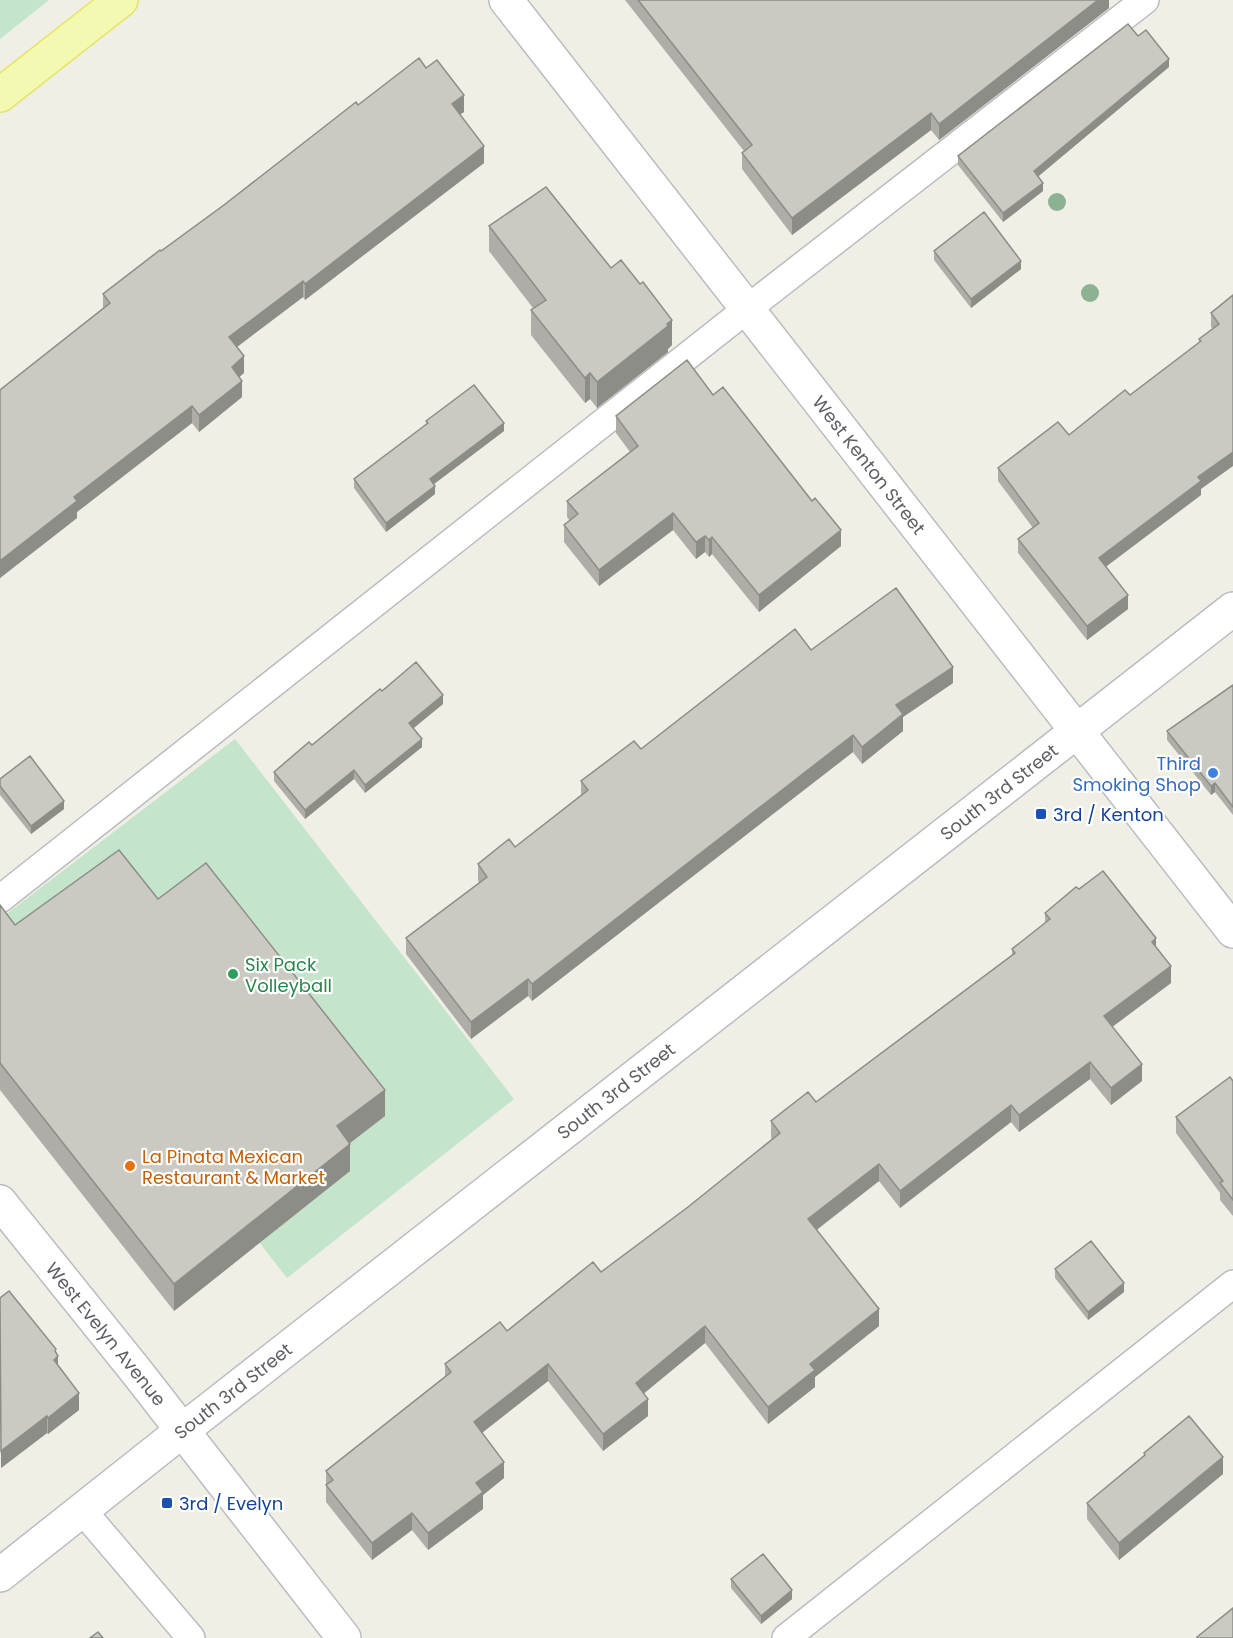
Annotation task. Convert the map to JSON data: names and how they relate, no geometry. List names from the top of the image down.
{
  "streets": {
    "street": ["West Kenton Street", "South 3rd Street", "West Evelyn Avenue"]
  },
  "crossings": [
    ["West Kenton Street", "South 3rd Street"],
    ["South 3rd Street", "West Evelyn Avenue"]
  ],
  "places": {
    "other": ["Third Smoking Shop", "Six Pack Volleyball", "La Pinata Mexican Restaurant & Market"],
    "transit": ["3rd / Kenton", "3rd / Evelyn"]
  }
}
